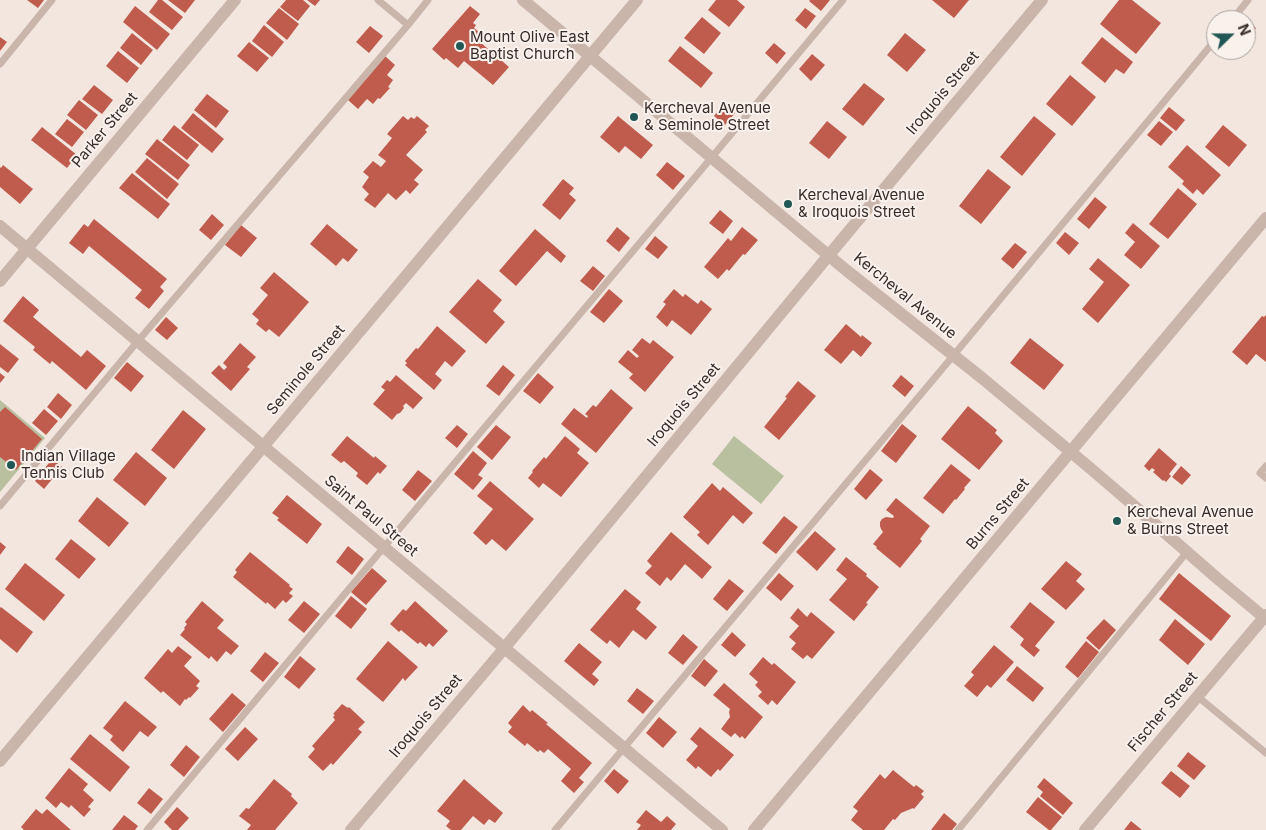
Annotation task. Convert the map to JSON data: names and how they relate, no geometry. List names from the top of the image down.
{
  "streets": {
    "street": [
      "Iroquois Street",
      "Parker Street",
      "Kercheval Avenue",
      "Seminole Street",
      "Burns Street",
      "Saint Paul Street",
      "Fischer Street"
    ]
  },
  "crossings": [
    ["Iroquois Street", "Kercheval Avenue"],
    ["Iroquois Street", "Saint Paul Street"],
    ["Parker Street", "Saint Paul Street"],
    ["Kercheval Avenue", "Seminole Street"],
    ["Kercheval Avenue", "Burns Street"],
    ["Kercheval Avenue", "Fischer Street"],
    ["Seminole Street", "Saint Paul Street"]
  ],
  "places": [
    "Mount Olive East Baptist Church",
    "Kercheval Avenue & Seminole Street",
    "Kercheval Avenue & Iroquois Street",
    "Indian Village Tennis Club",
    "Kercheval Avenue & Burns Street"
  ],
  "north": "right"
}
